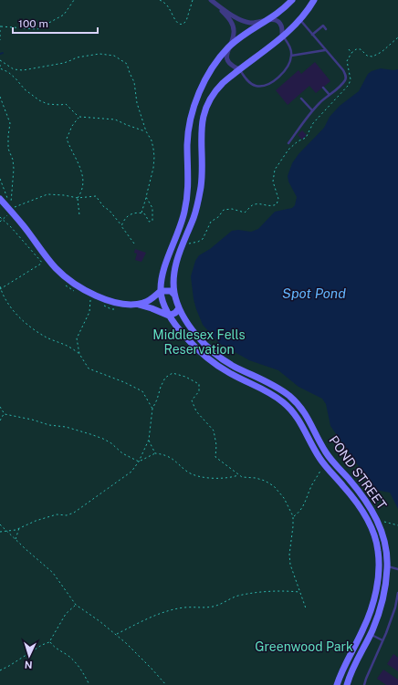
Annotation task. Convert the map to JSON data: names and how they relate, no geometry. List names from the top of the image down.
{
  "streets": {
    "main road": ["POND STREET"]
  },
  "water": ["Spot Pond"],
  "parks": ["Middlesex Fells Reservation", "Greenwood Park"],
  "scale_bar": "100 m",
  "north": "bottom"
}
